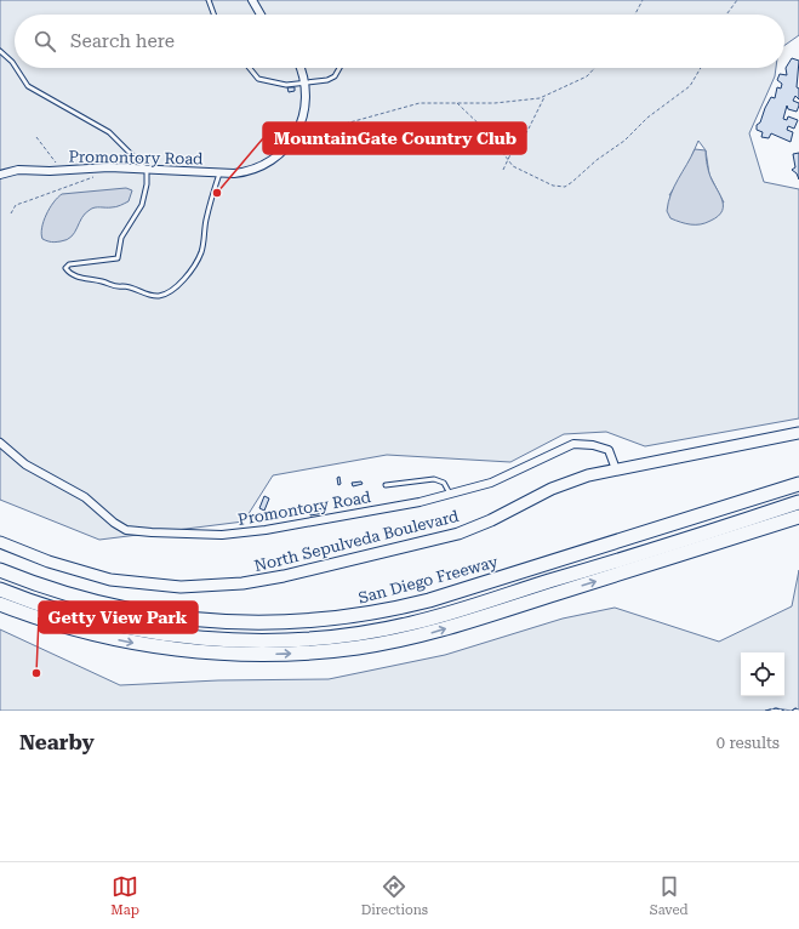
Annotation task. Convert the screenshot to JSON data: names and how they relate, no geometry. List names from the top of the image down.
{
  "streets": {
    "highway": ["San Diego Freeway"],
    "main road": ["North Sepulveda Boulevard"],
    "street": ["Promontory Road"]
  },
  "crossings": [
    ["Promontory Road", "North Sepulveda Boulevard"]
  ],
  "places": ["MountainGate Country Club", "Getty View Park"],
  "page": {
    "search": "Search here",
    "heading": ["Nearby", "0 results"],
    "nav": ["Map", "Directions", "Saved"]
  }
}
